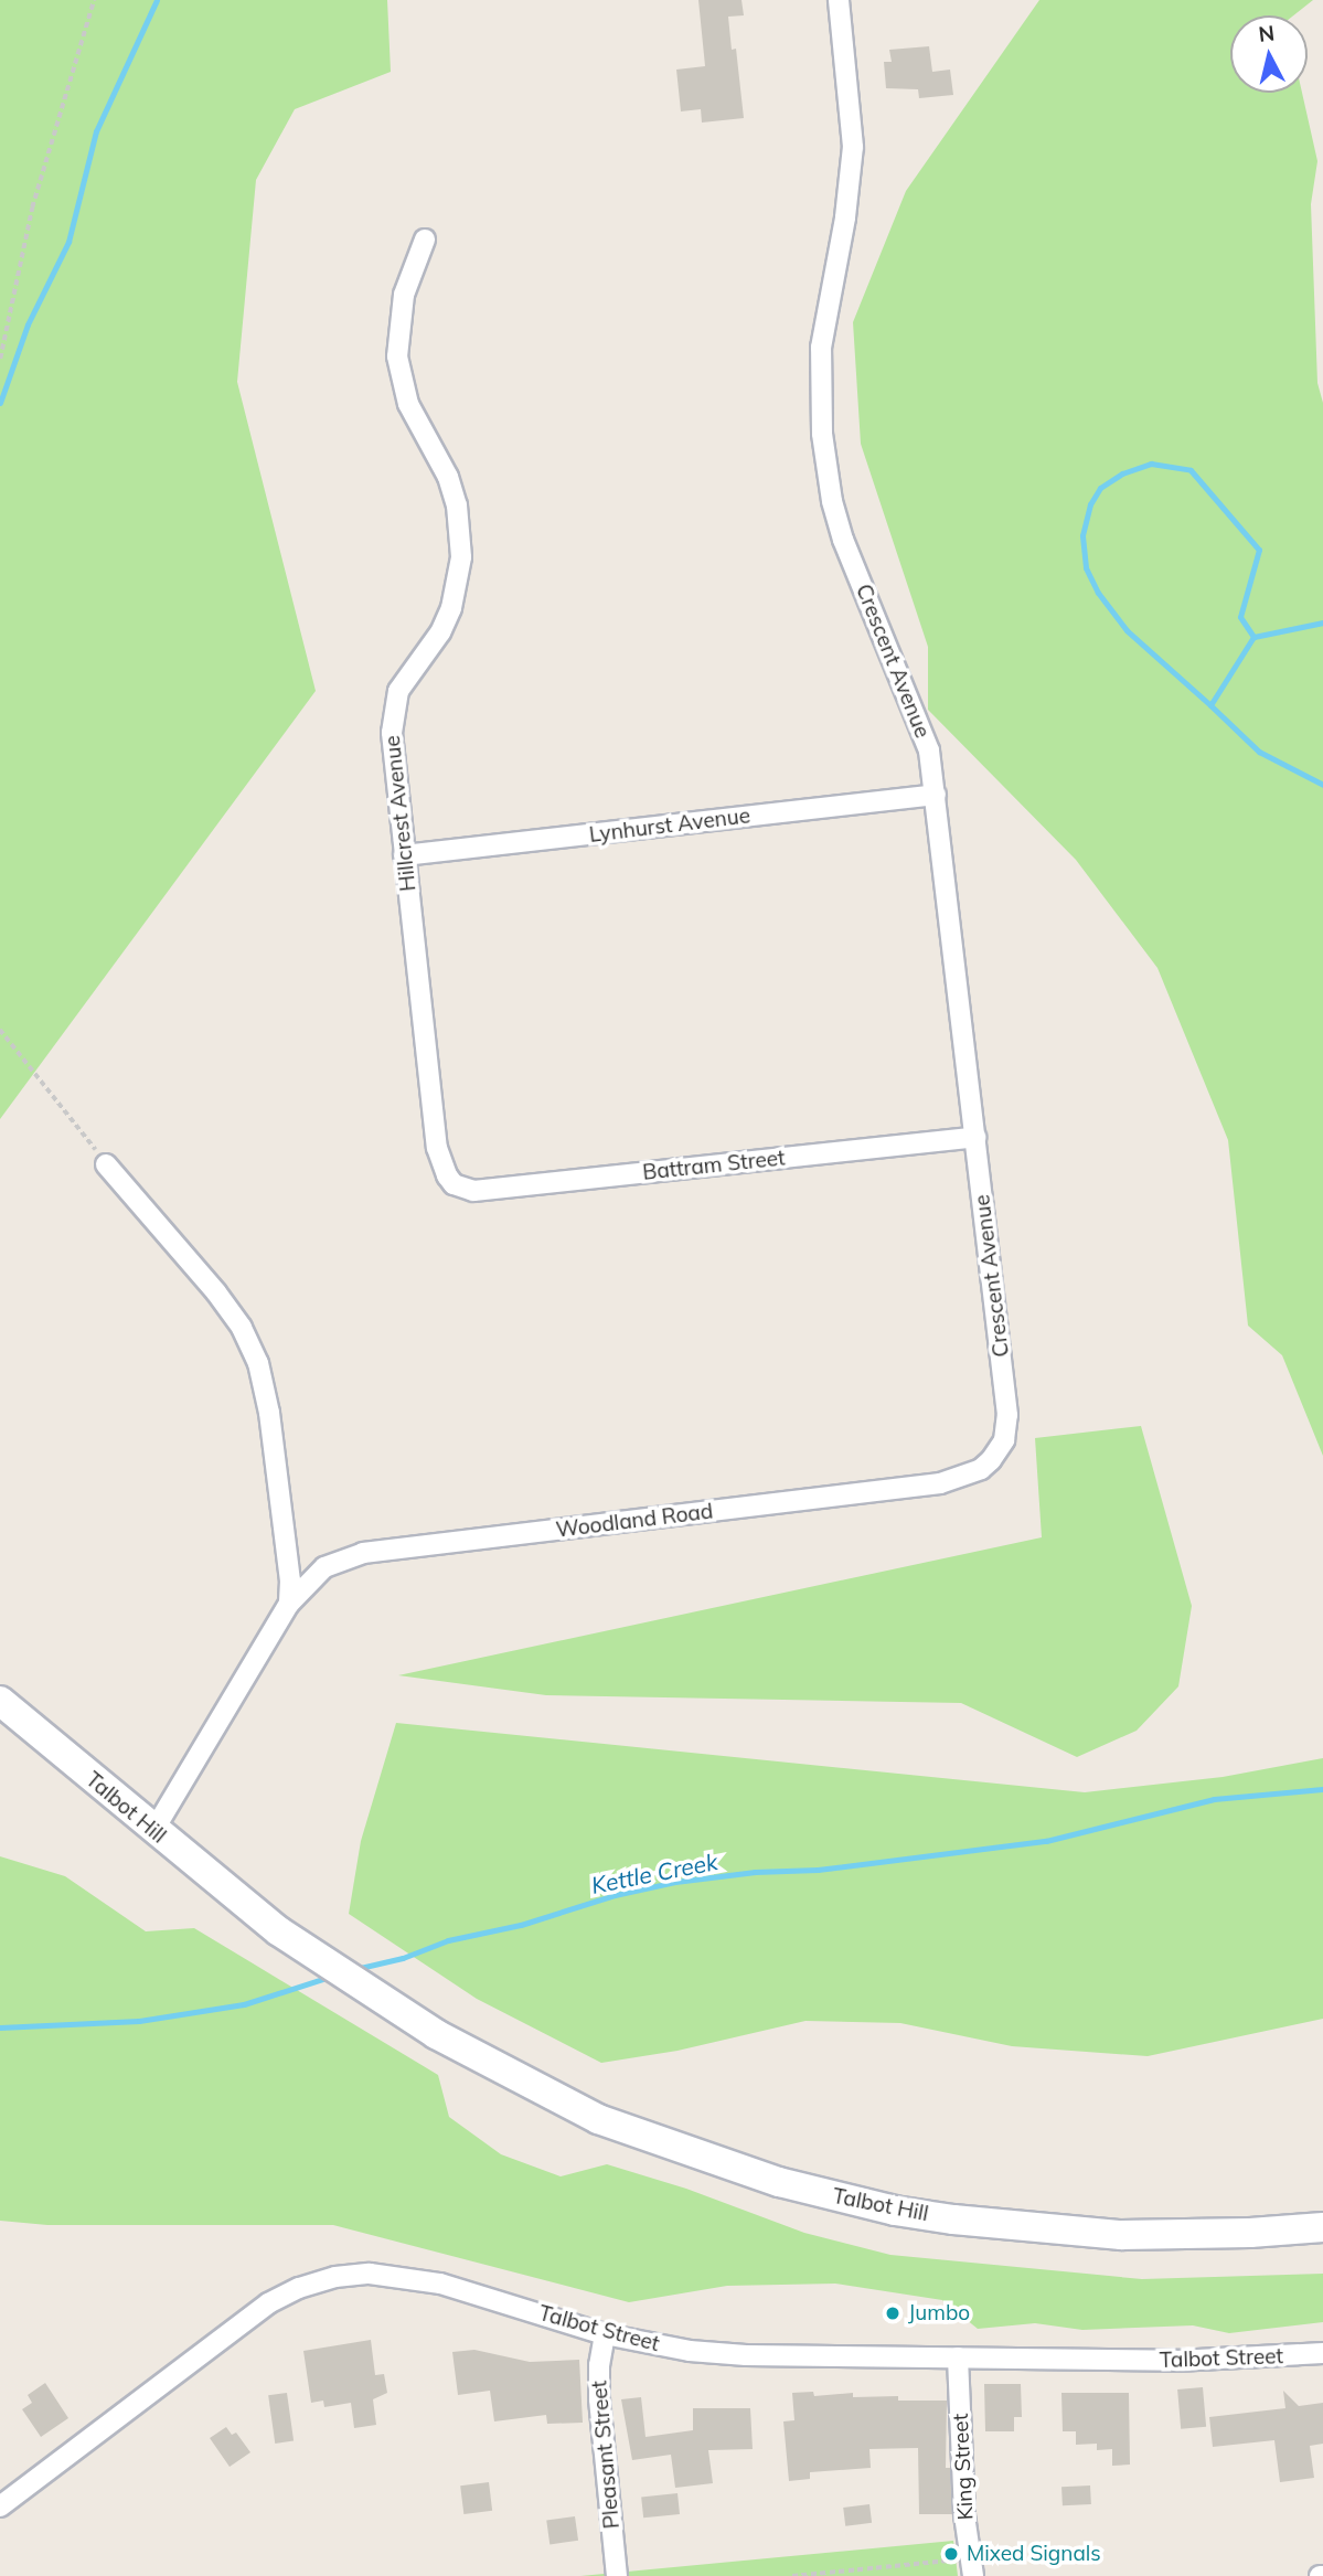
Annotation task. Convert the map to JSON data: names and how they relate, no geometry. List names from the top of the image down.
{
  "streets": {
    "main road": ["Talbot Hill"],
    "street": [
      "Crescent Avenue",
      "Hillcrest Avenue",
      "Lynhurst Avenue",
      "Battram Street",
      "Woodland Road",
      "Talbot Street",
      "Pleasant Street",
      "King Street"
    ]
  },
  "crossings": [
    ["Crescent Avenue", "Lynhurst Avenue"],
    ["Crescent Avenue", "Battram Street"],
    ["Crescent Avenue", "Woodland Road"],
    ["Hillcrest Avenue", "Lynhurst Avenue"],
    ["Hillcrest Avenue", "Battram Street"],
    ["Woodland Road", "Talbot Hill"],
    ["Talbot Street", "Pleasant Street"],
    ["Talbot Street", "King Street"]
  ],
  "water": ["Kettle Creek"],
  "places": ["Jumbo", "Mixed Signals"],
  "north": "top"
}
